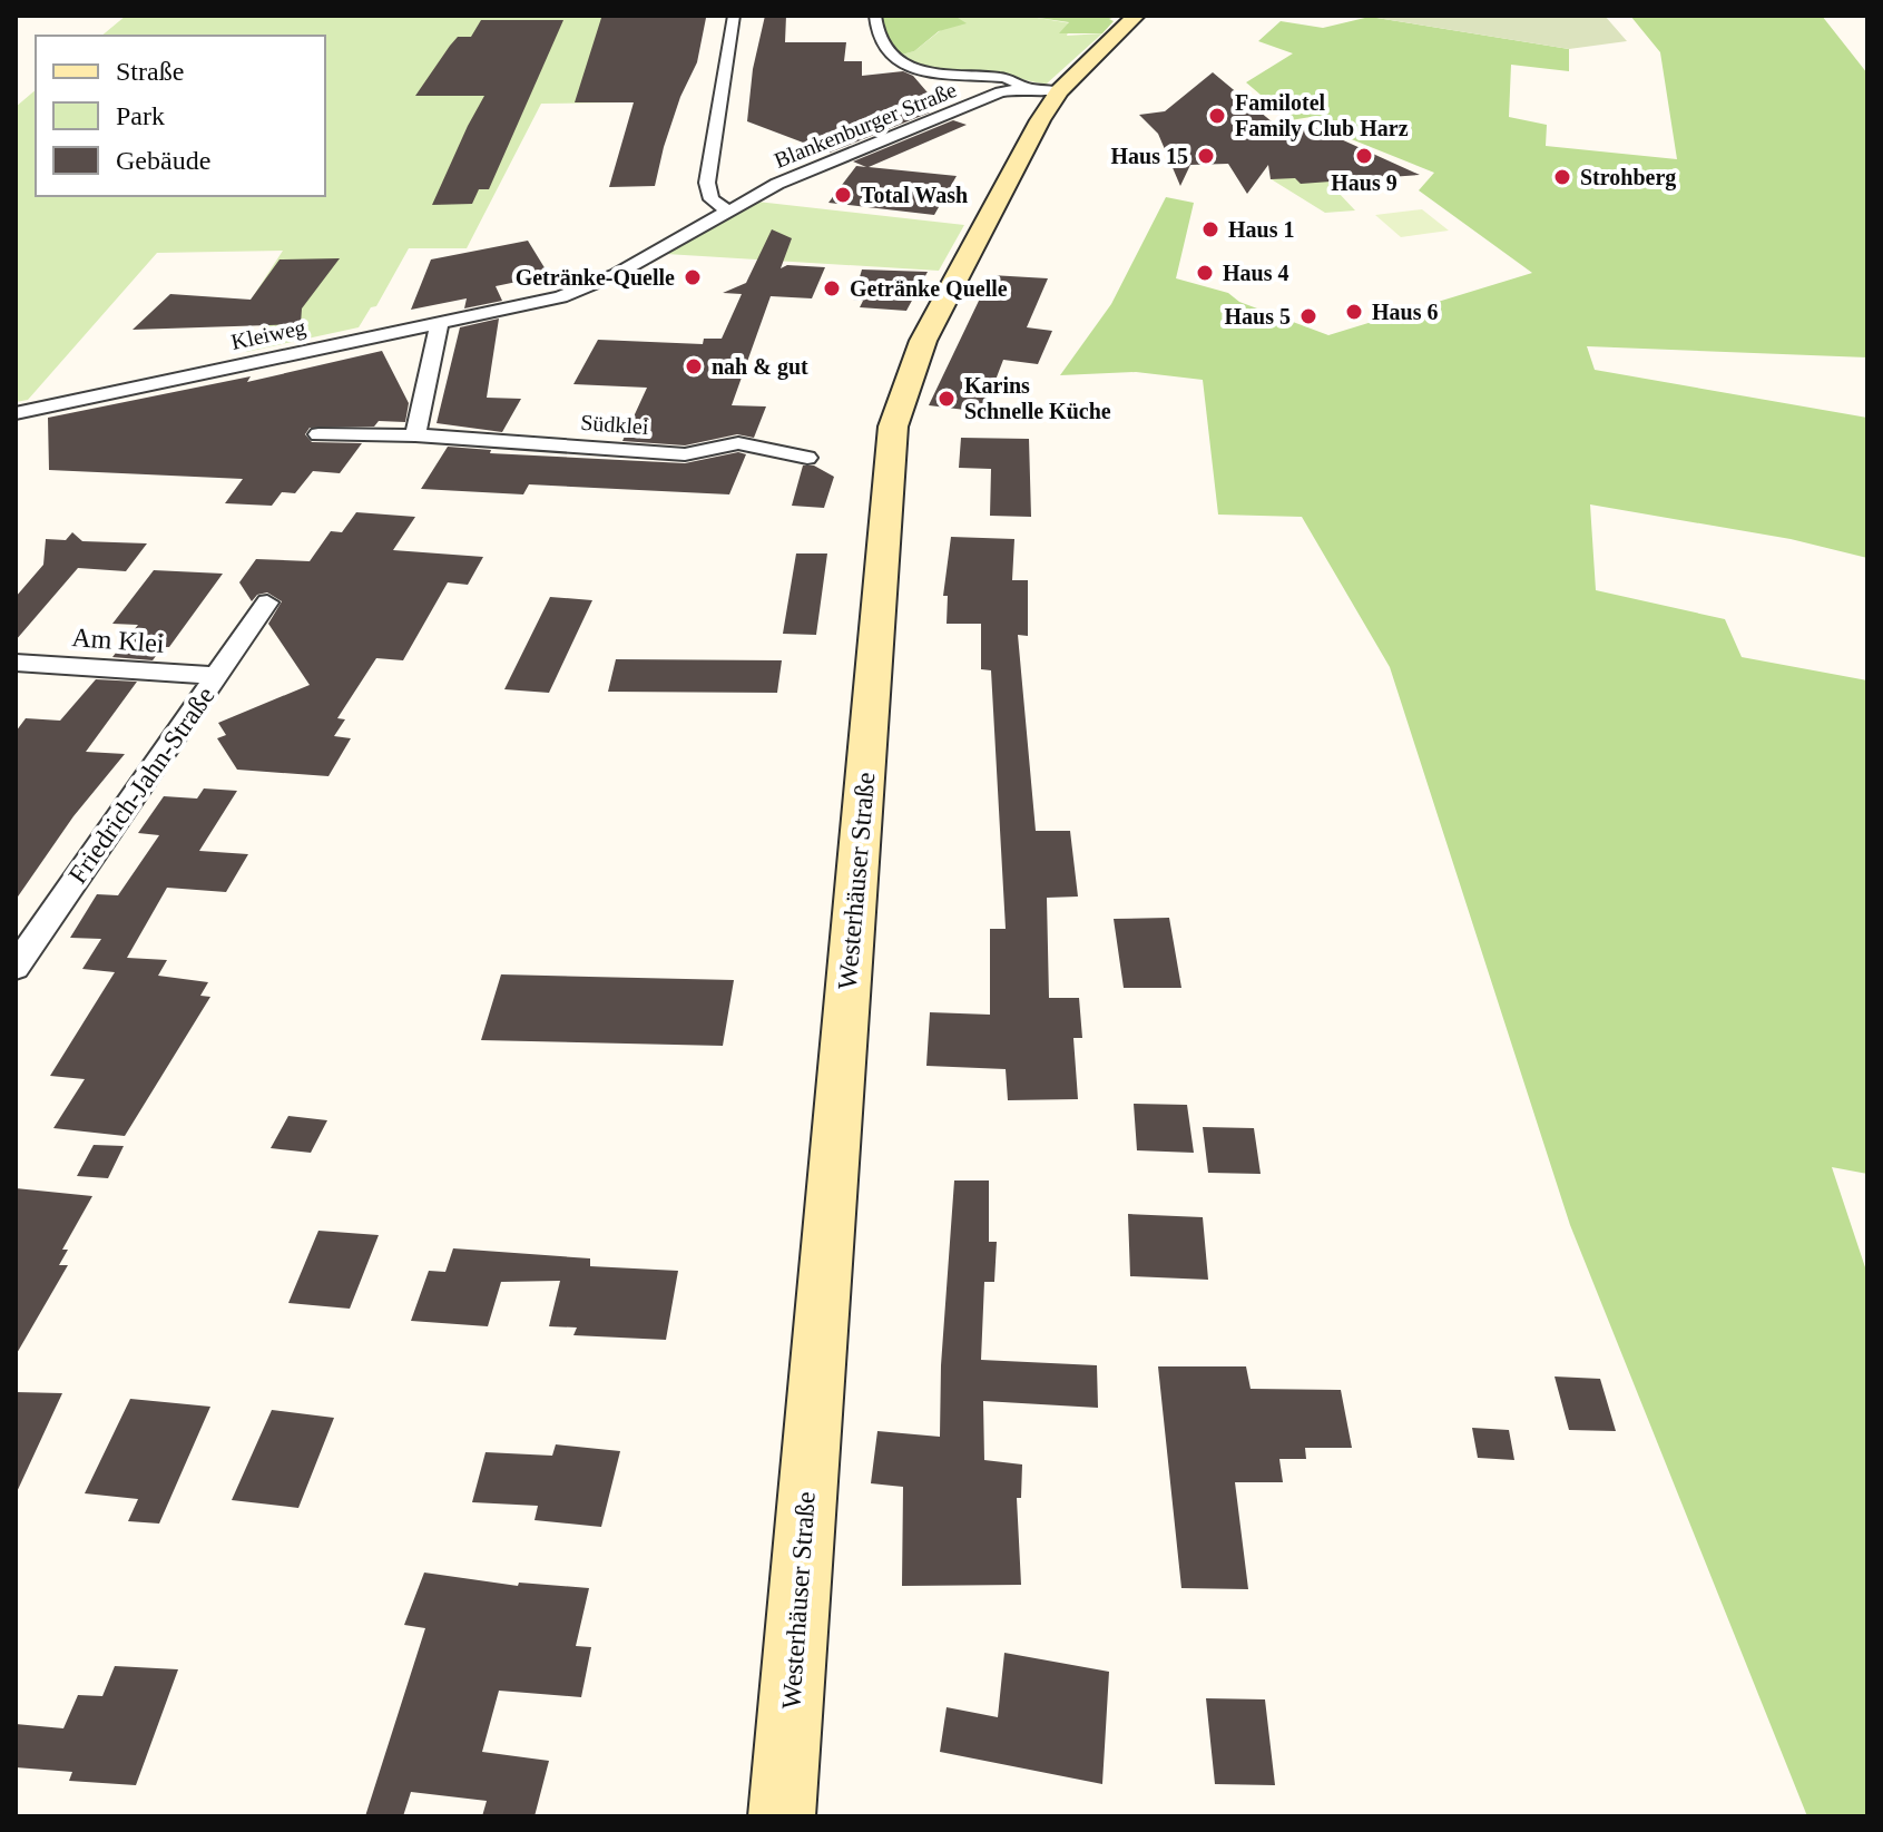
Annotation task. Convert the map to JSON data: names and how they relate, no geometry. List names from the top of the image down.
{
  "streets": {
    "main road": ["Westerhäuser Straße"],
    "street": [
      "Blankenburger Straße",
      "Kleiweg",
      "Südklei",
      "Am Klei",
      "Friedrich-Jahn-Straße"
    ]
  },
  "crossings": [
    ["Blankenburger Straße", "Kleiweg"],
    ["Blankenburger Straße", "Westerhäuser Straße"],
    ["Am Klei", "Friedrich-Jahn-Straße"]
  ],
  "places": [
    "Familotel Family Club Harz",
    "Haus 15",
    "Haus 9",
    "Strohberg",
    "Total Wash",
    "Haus 1",
    "Haus 4",
    "Getränke-Quelle",
    "Getränke Quelle",
    "Haus 6",
    "Haus 5",
    "nah & gut",
    "Karins Schnelle Küche"
  ],
  "legend": ["Straße", "Park", "Gebäude"]
}
